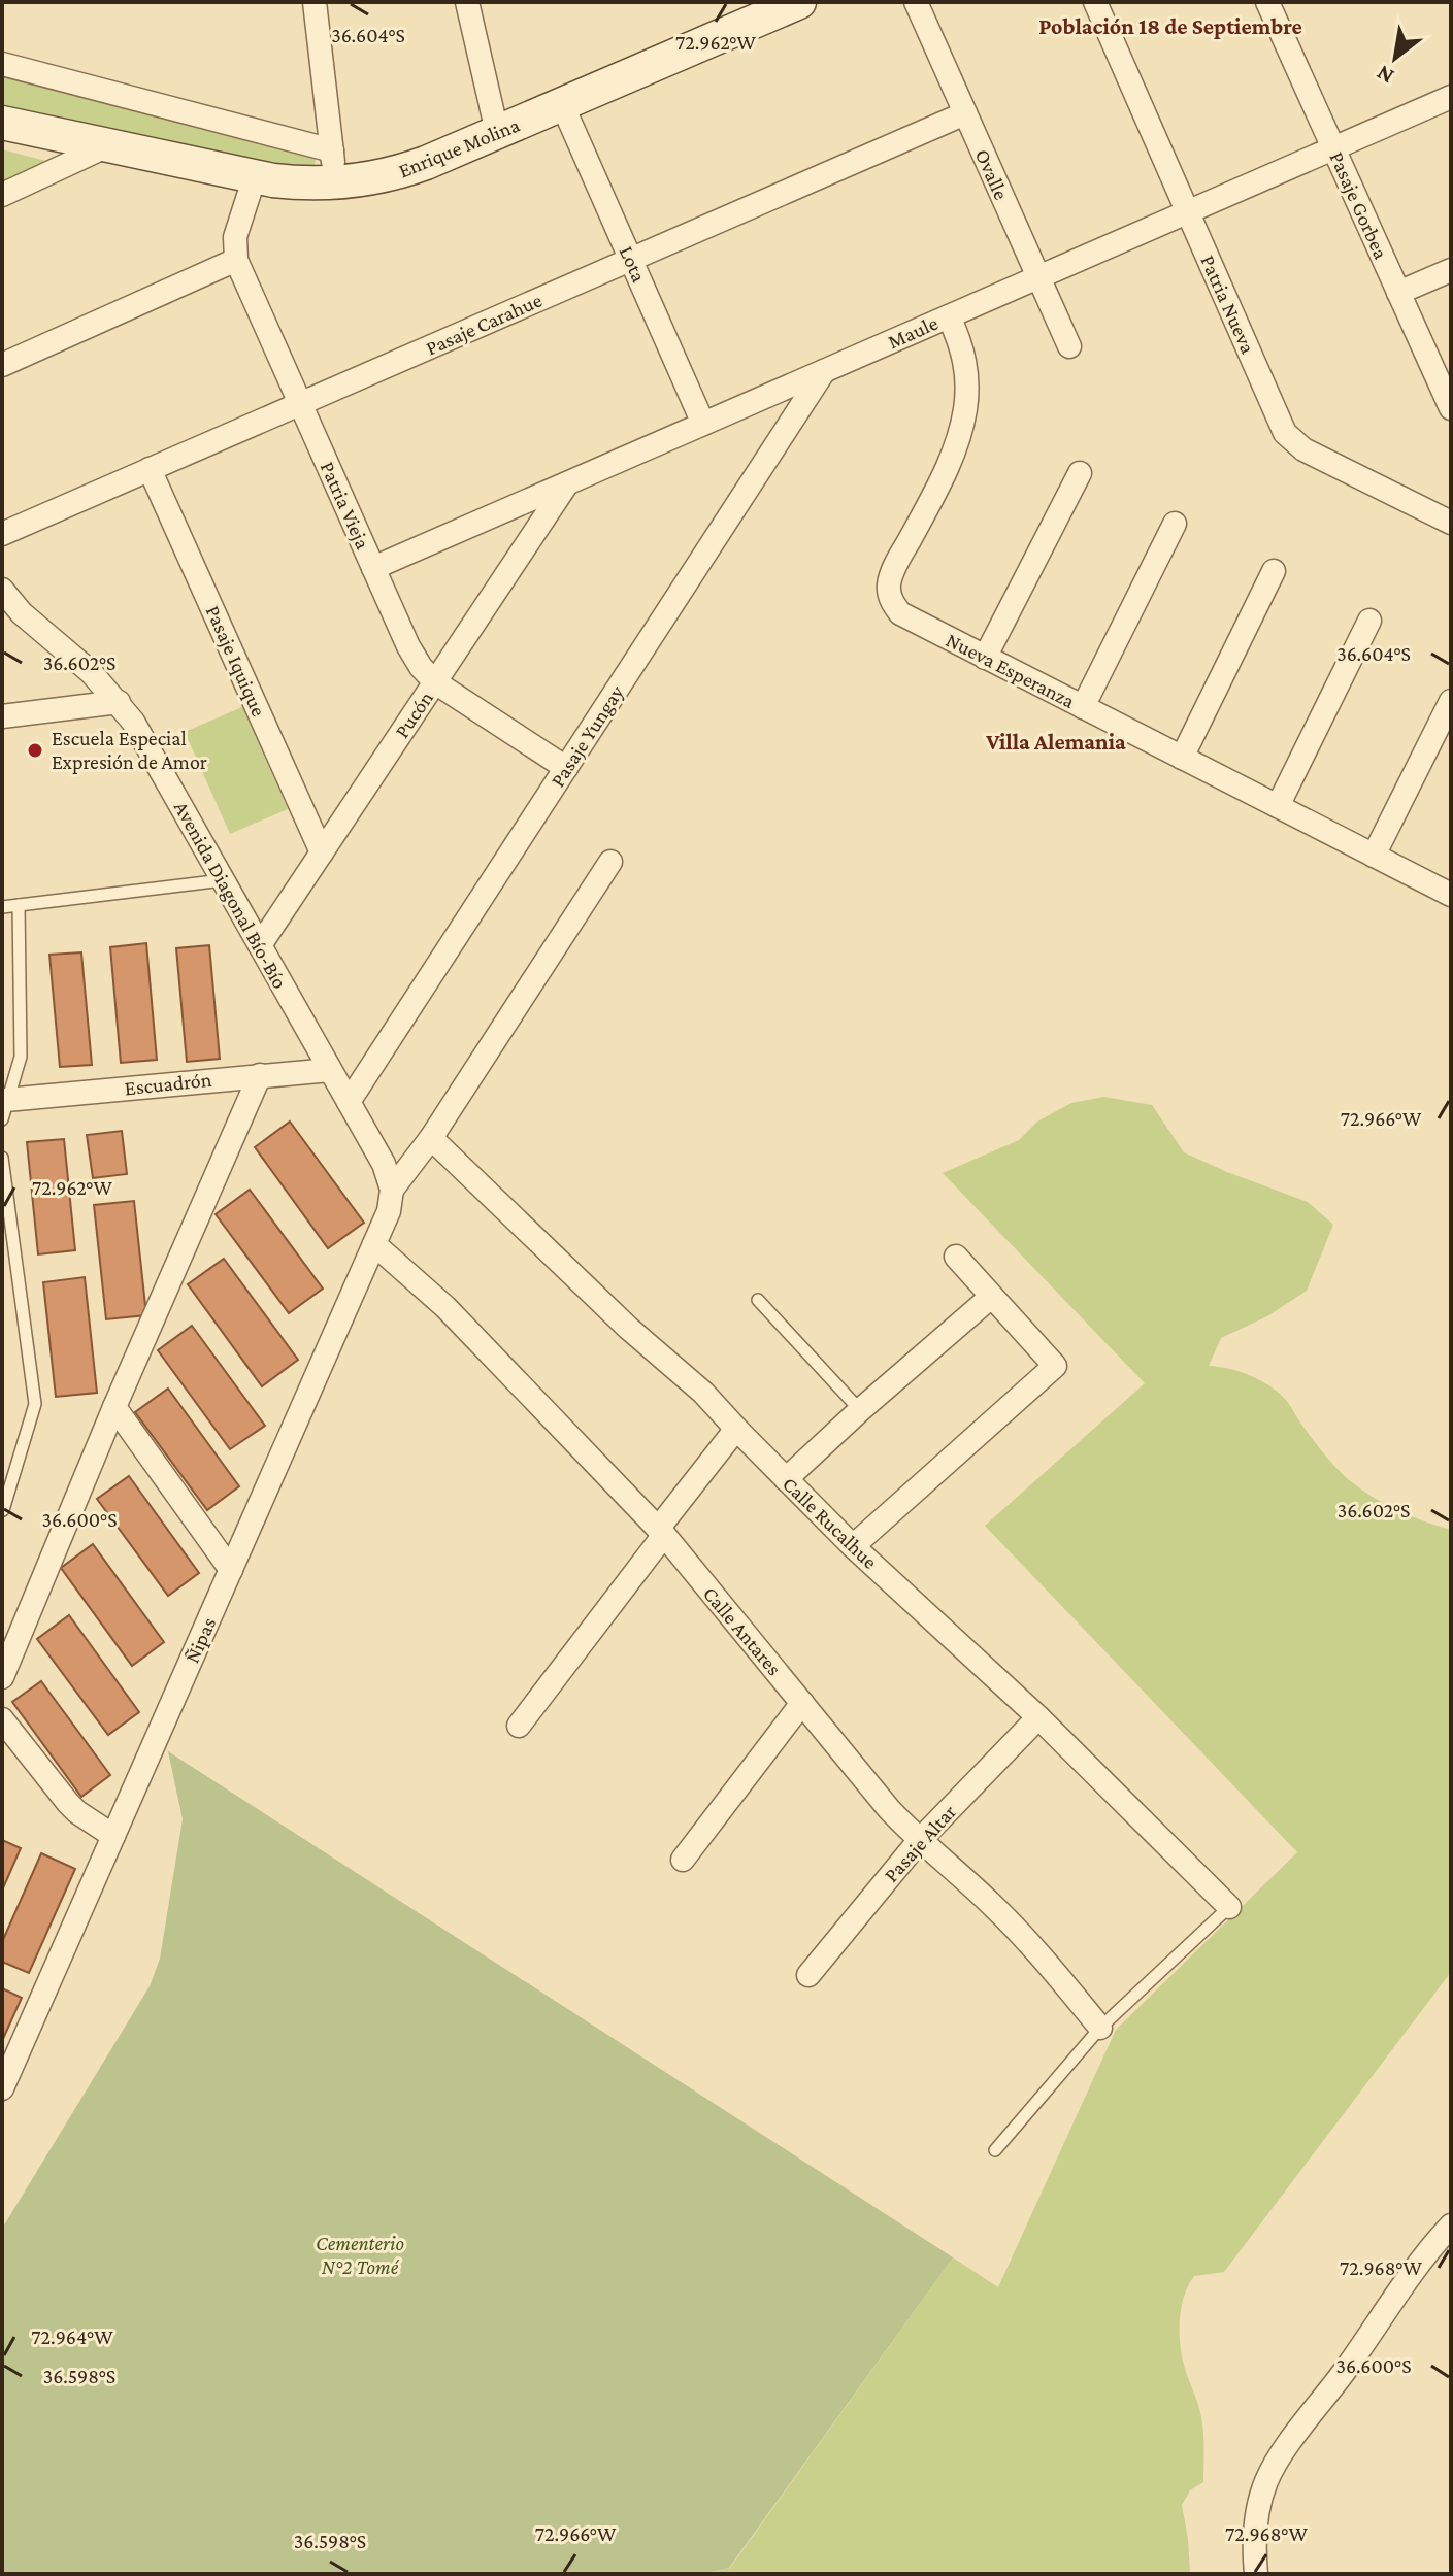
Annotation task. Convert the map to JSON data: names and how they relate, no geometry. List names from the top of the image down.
{
  "streets": {
    "main road": ["Enrique Molina"],
    "street": [
      "Ovalle",
      "Pasaje Gorbea",
      "Lota",
      "Patria Nueva",
      "Pasaje Carahue",
      "Maule",
      "Patria Vieja",
      "Pasaje Iquique",
      "Nueva Esperanza",
      "Pucón",
      "Pasaje Yungay",
      "Avenida Diagonal Bío-Bío",
      "Escuadrón",
      "Calle Rucalhue",
      "Calle Antares",
      "Ñipas",
      "Pasaje Altar"
    ]
  },
  "crossings": [
    ["Enrique Molina", "Lota"],
    ["Ovalle", "Pasaje Carahue"],
    ["Ovalle", "Maule"],
    ["Pasaje Gorbea", "Maule"],
    ["Lota", "Pasaje Carahue"],
    ["Lota", "Maule"],
    ["Patria Nueva", "Maule"],
    ["Pasaje Carahue", "Patria Vieja"],
    ["Pasaje Carahue", "Pasaje Iquique"],
    ["Maule", "Patria Vieja"],
    ["Maule", "Nueva Esperanza"],
    ["Maule", "Pucón"],
    ["Maule", "Pasaje Yungay"],
    ["Patria Vieja", "Pucón"],
    ["Patria Vieja", "Pasaje Yungay"],
    ["Pasaje Iquique", "Pucón"],
    ["Pucón", "Avenida Diagonal Bío-Bío"],
    ["Pasaje Yungay", "Avenida Diagonal Bío-Bío"],
    ["Avenida Diagonal Bío-Bío", "Escuadrón"],
    ["Avenida Diagonal Bío-Bío", "Ñipas"],
    ["Calle Rucalhue", "Pasaje Altar"],
    ["Calle Antares", "Ñipas"],
    ["Calle Antares", "Pasaje Altar"]
  ],
  "districts": ["Población 18 de Septiembre", "Villa Alemania"],
  "parks": ["Cementerio N°2 Tomé"],
  "places": ["Escuela Especial Expresión de Amor"],
  "north": "bottom left",
  "coordinates": [
    "36.604°S",
    "72.962°W",
    "36.602°S",
    "72.966°W",
    "36.600°S",
    "72.968°W",
    "72.964°W",
    "36.598°S"
  ]
}
